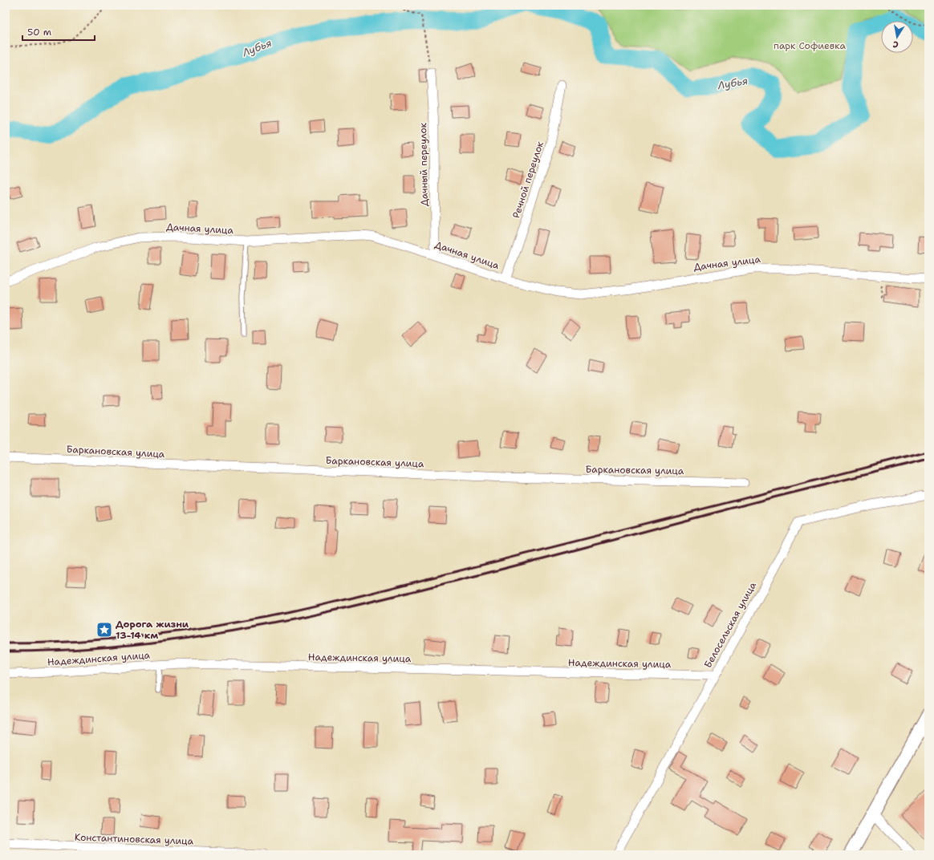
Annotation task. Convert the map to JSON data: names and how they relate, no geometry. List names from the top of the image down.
{
  "streets": {
    "street": [
      "Дачный переулок",
      "Речной переулок",
      "Дачная улица",
      "Баркановская улица",
      "Белосельская улица",
      "Надеждинская улица",
      "Константиновская улица"
    ]
  },
  "crossings": [
    ["Дачный переулок", "Дачная улица"],
    ["Речной переулок", "Дачная улица"],
    ["Белосельская улица", "Надеждинская улица"]
  ],
  "water": ["Лубья"],
  "parks": ["парк Софиевка"],
  "places": {
    "place": ["Дорога жизни 13-14 км"]
  },
  "scale_bar": "50 m",
  "north": "bottom"
}
